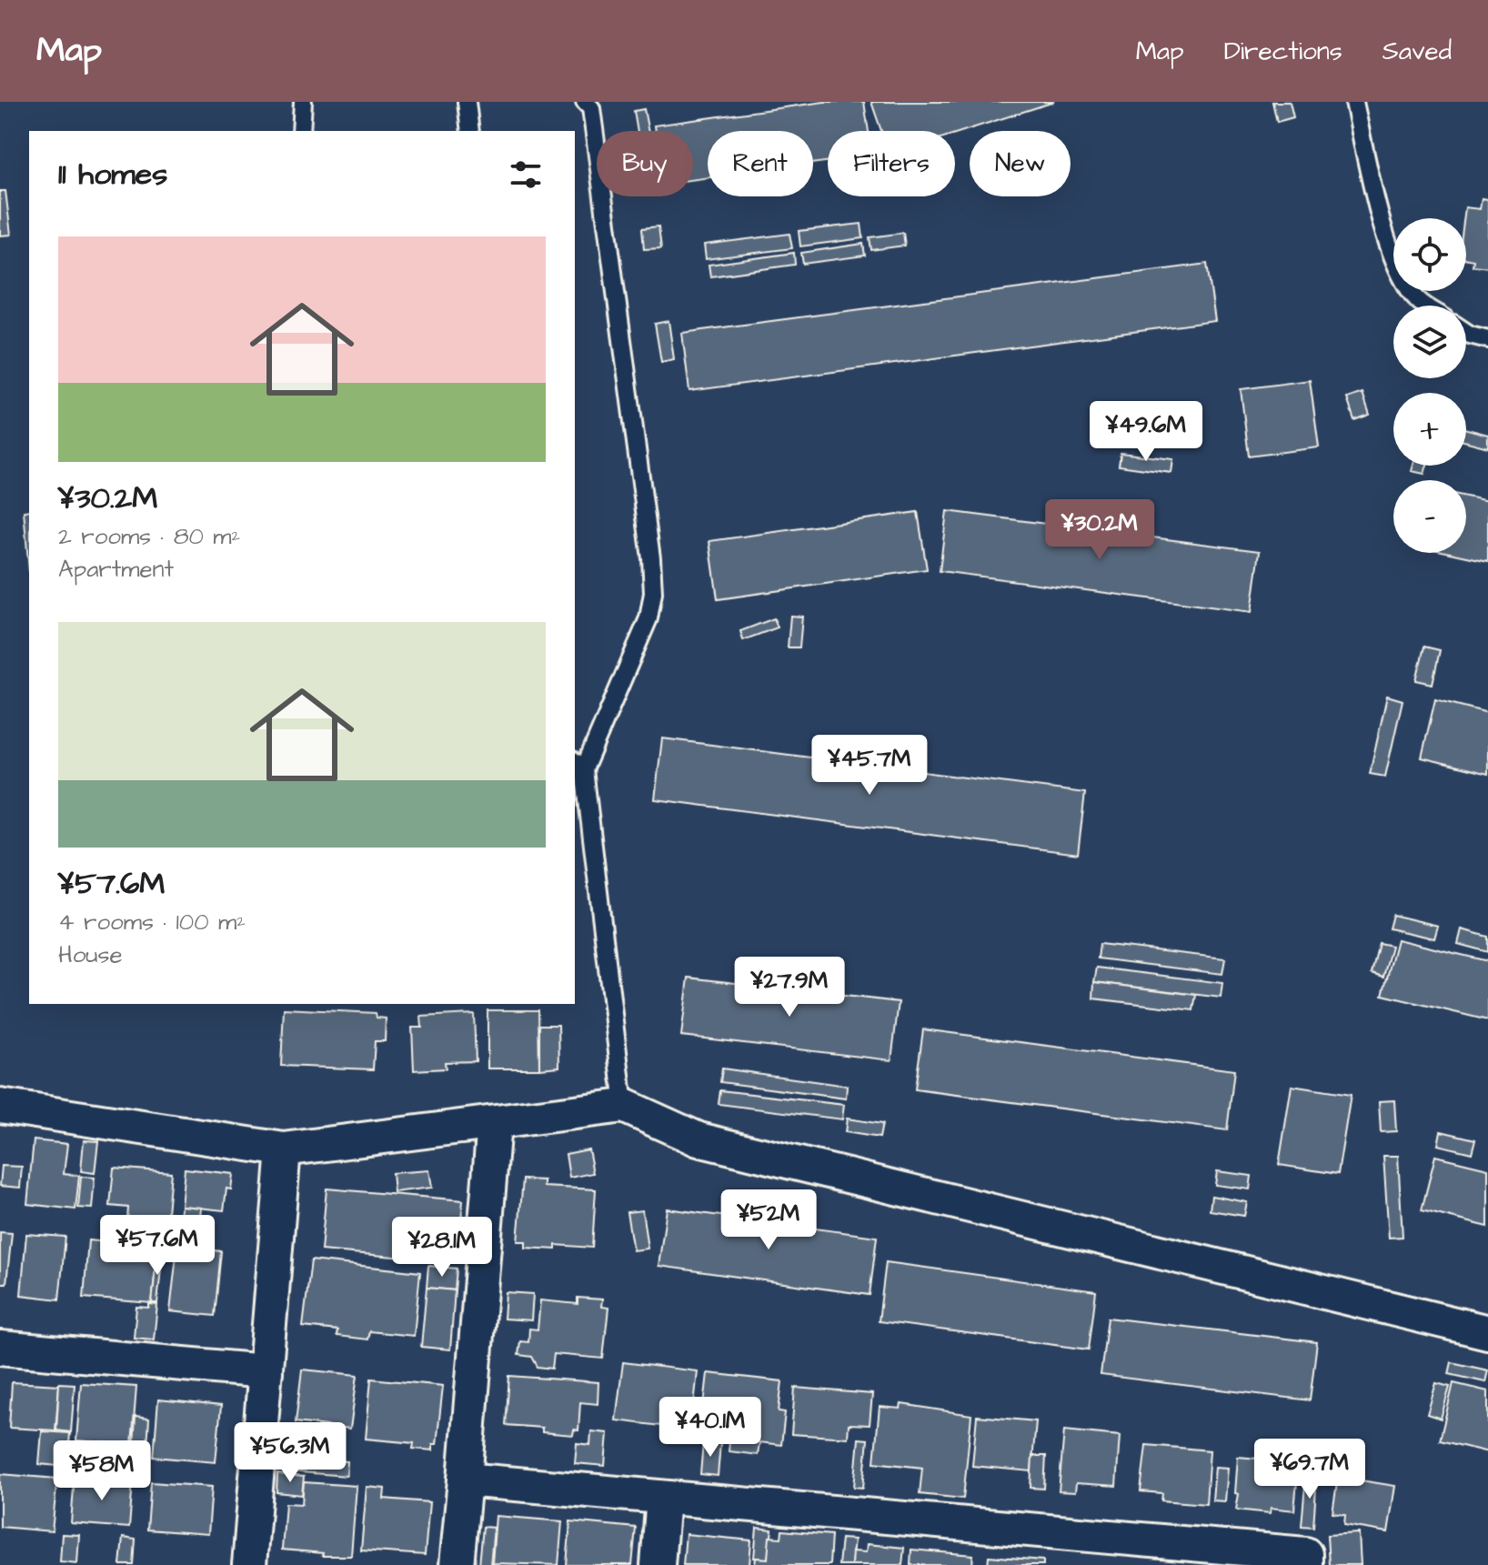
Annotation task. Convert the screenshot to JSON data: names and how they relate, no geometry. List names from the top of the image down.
{
  "page": {
    "header": "Map",
    "nav": ["Map", "Directions", "Saved"],
    "chip": [
      "Buy",
      "Rent",
      "Filters",
      "New"
    ],
    "heading": "11 homes",
    "map_buttons": ["+", "−"],
    "list": [
      {
        "name": "¥30.2M",
        "note": "2 rooms · 80 m² · Apartment"
      },
      {
        "name": "¥57.6M",
        "note": "4 rooms · 100 m² · House"
      }
    ],
    "price": [
      "¥49.6M",
      "¥30.2M",
      "¥45.7M",
      "¥27.9M",
      "¥52M",
      "¥57.6M",
      "¥28.1M",
      "¥40.1M",
      "¥56.3M",
      "¥69.7M",
      "¥58M"
    ]
  }
}
